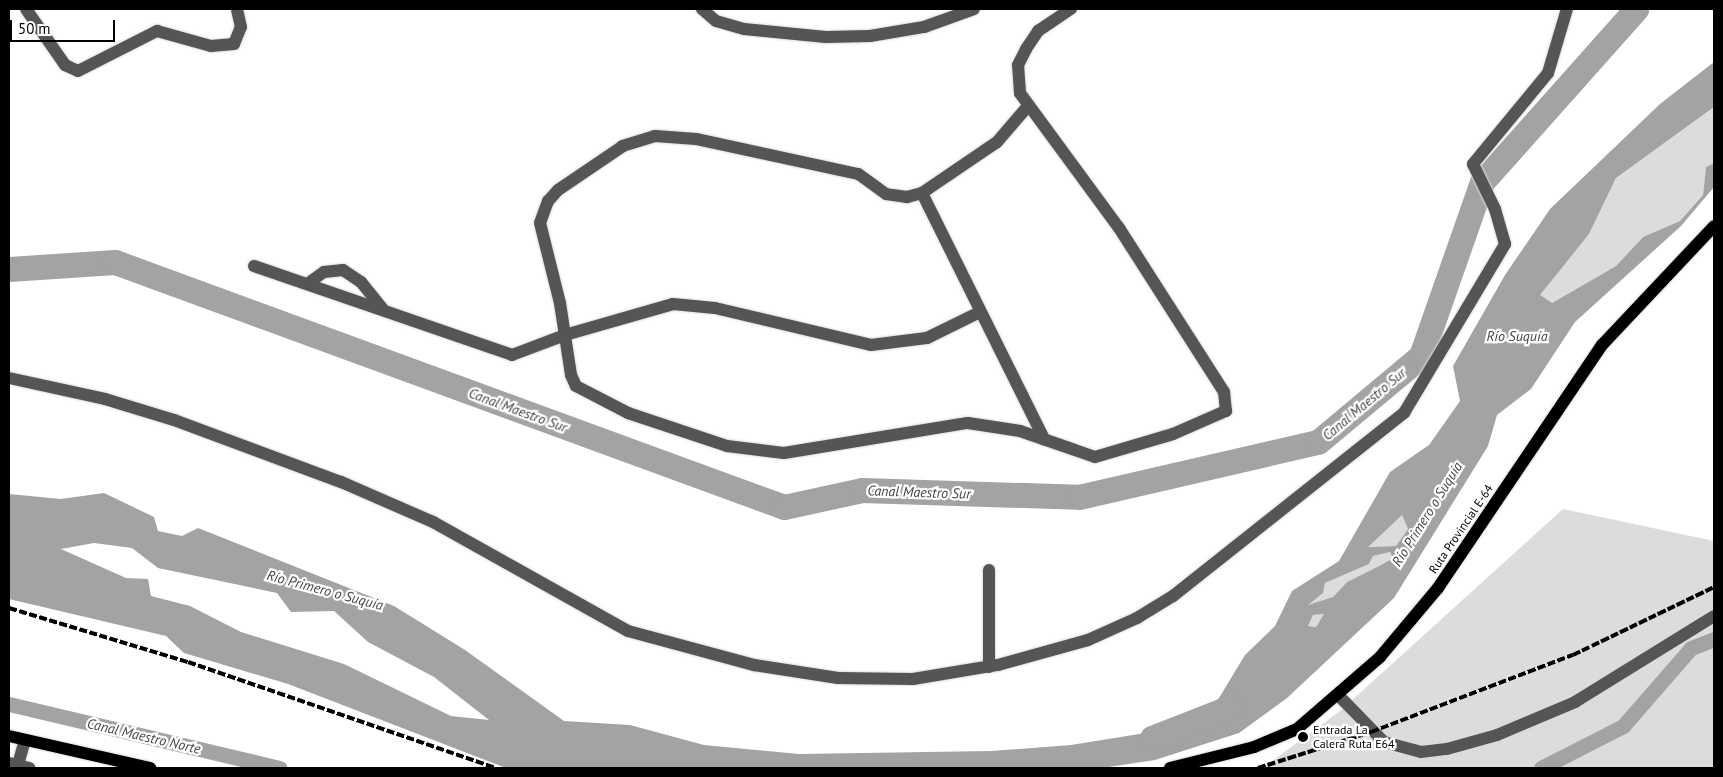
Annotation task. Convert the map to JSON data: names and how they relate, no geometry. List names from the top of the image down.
{
  "streets": {
    "main road": ["Ruta Provincial E-64"]
  },
  "water": [
    "Río Suquía",
    "Canal Maestro Sur",
    "Río Primero o Suquía",
    "Canal Maestro Norte"
  ],
  "places": ["Entrada La Calera Ruta E64"],
  "scale_bar": "50 m"
}
